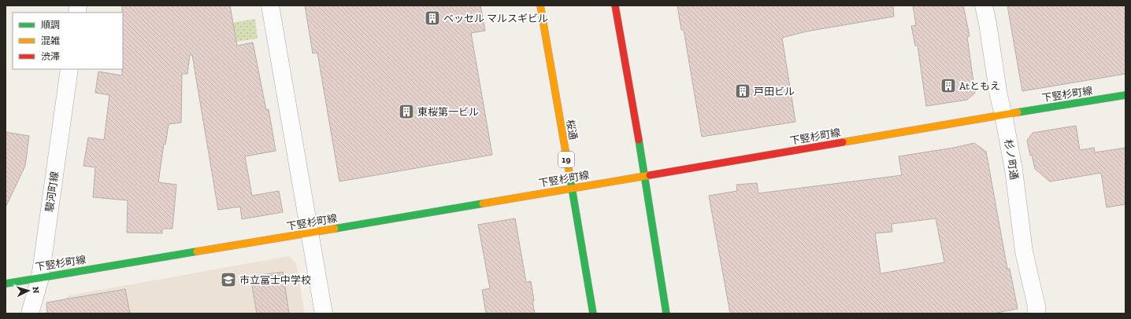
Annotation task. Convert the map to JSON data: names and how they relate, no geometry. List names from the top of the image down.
{
  "streets": {
    "main road": ["下竪杉町線", "桜通", "19"],
    "street": ["杉ノ町通", "駿河町線"]
  },
  "crossings": [
    ["下竪杉町線", "桜通"],
    ["下竪杉町線", "杉ノ町通"],
    ["下竪杉町線", "駿河町線"]
  ],
  "places": {
    "building": [
      "ベッセル マルスギビル",
      "Atともえ",
      "戸田ビル",
      "東桜第一ビル"
    ],
    "school or university": ["市立冨士中学校"]
  },
  "legend": ["順調", "混雑", "渋滞"],
  "north": "right"
}
